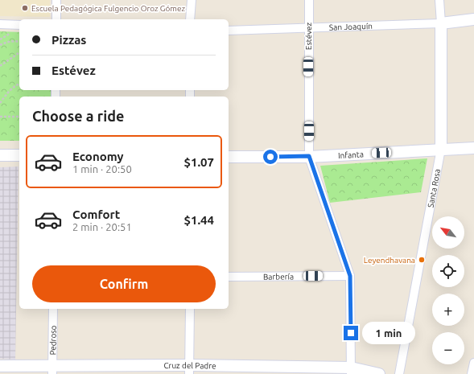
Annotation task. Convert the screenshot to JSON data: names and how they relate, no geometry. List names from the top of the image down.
{
  "streets": {
    "street": [
      "San Joaquín",
      "Estévez",
      "Infanta",
      "Santa Rosa",
      "Barbería",
      "Pedroso",
      "Cruz del Padre"
    ]
  },
  "crossings": [
    ["San Joaquín", "Estévez"],
    ["San Joaquín", "Santa Rosa"],
    ["Estévez", "Infanta"],
    ["Estévez", "Barbería"],
    ["Estévez", "Cruz del Padre"],
    ["Infanta", "Santa Rosa"],
    ["Pedroso", "Cruz del Padre"]
  ],
  "places": ["Escuela Pedagógica Fulgencio Oroz Gómez", "Leyendhavana"],
  "north": "top left",
  "page": {
    "banner": ["Pizzas", "Estévez"],
    "heading": "Choose a ride",
    "list": [
      {
        "name": "Economy",
        "note": "1 min · 20:50",
        "value": "$1.07"
      },
      {
        "name": "Comfort",
        "note": "2 min · 20:51",
        "value": "$1.44"
      }
    ],
    "map_buttons": ["+", "−"],
    "buttons": "Confirm",
    "bubble": "1 min"
  }
}
